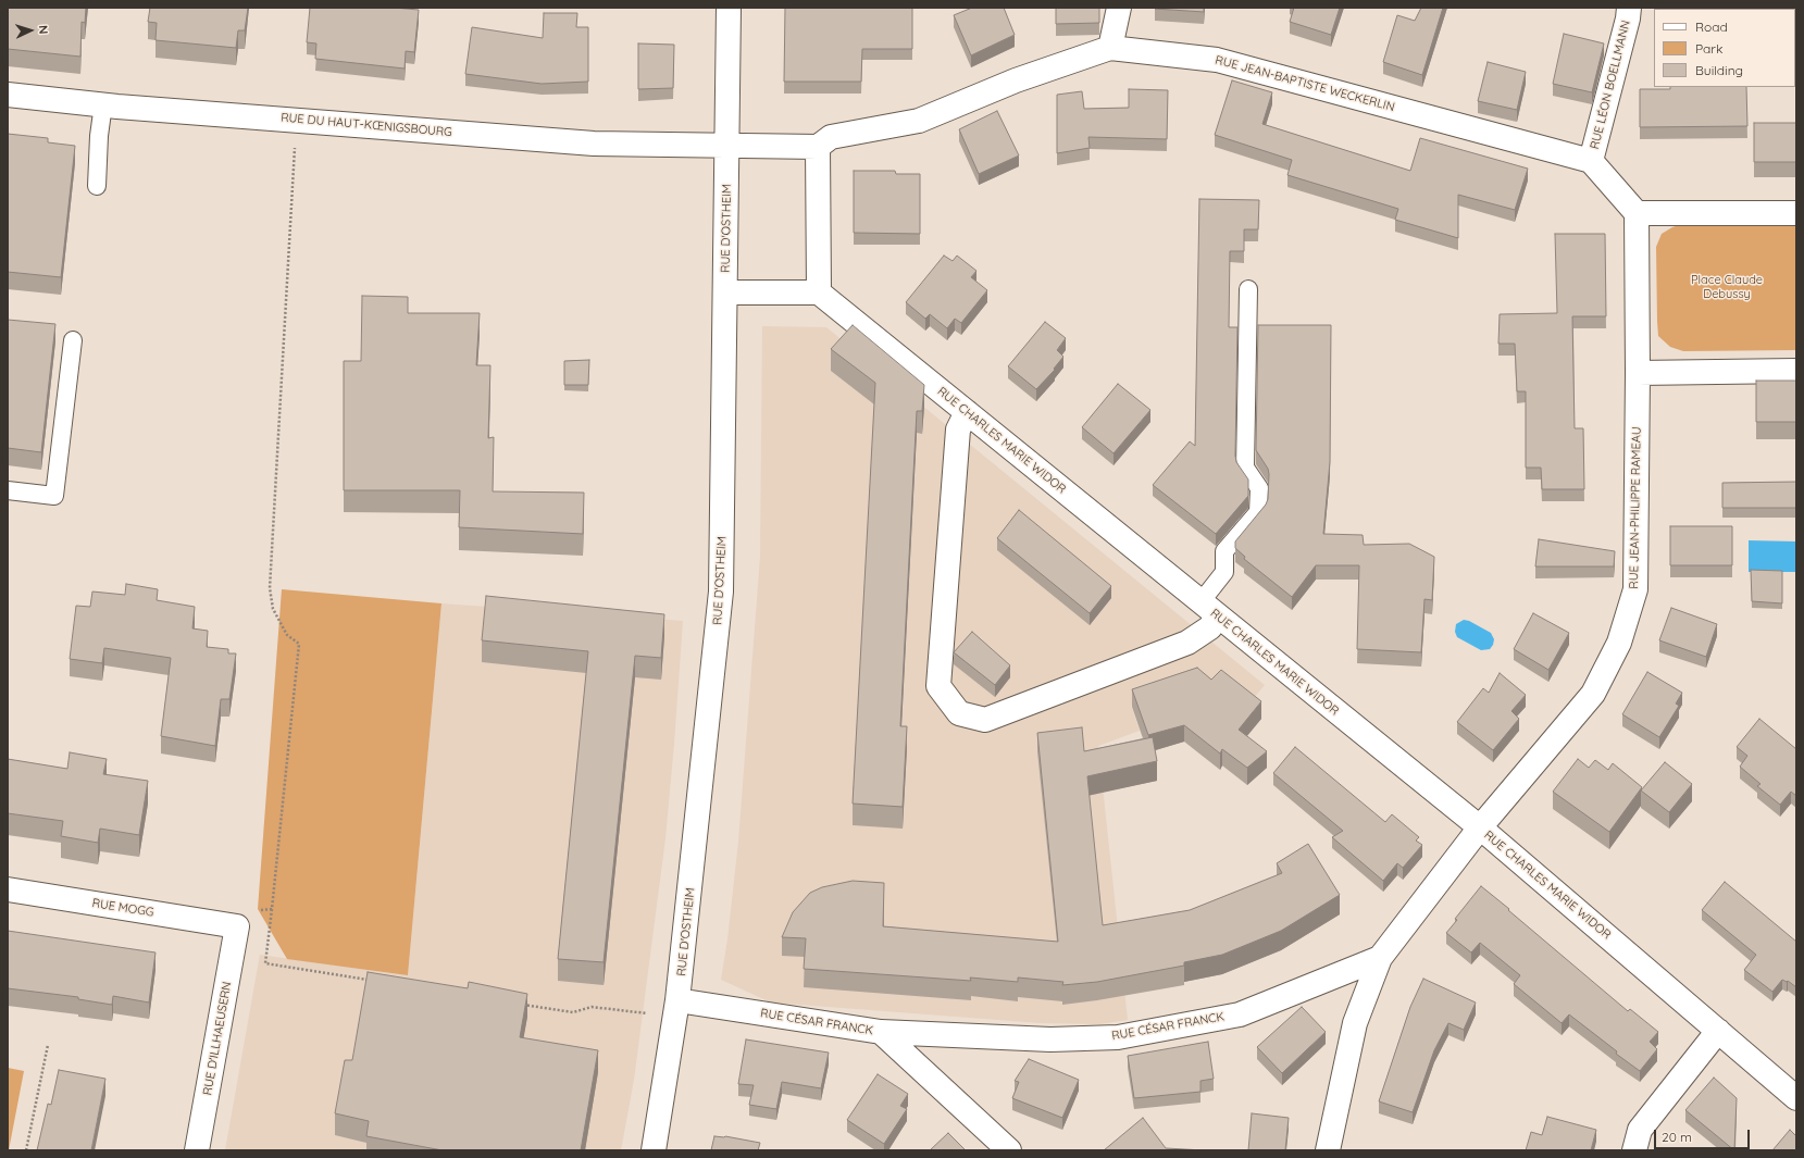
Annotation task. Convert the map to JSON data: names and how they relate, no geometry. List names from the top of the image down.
{
  "streets": {
    "street": [
      "RUE JEAN-BAPTISTE WECKERLIN",
      "RUE LÉON BOELLMANN",
      "RUE DU HAUT-KŒNIGSBOURG",
      "RUE D'OSTHEIM",
      "RUE CHARLES MARIE WIDOR",
      "RUE JEAN-PHILIPPE RAMEAU",
      "RUE MOGG",
      "RUE CÉSAR FRANCK",
      "RUE D'ILLHAEUSERN"
    ]
  },
  "crossings": [
    ["RUE JEAN-BAPTISTE WECKERLIN", "RUE LÉON BOELLMANN"],
    ["RUE DU HAUT-KŒNIGSBOURG", "RUE D'OSTHEIM"],
    ["RUE D'OSTHEIM", "RUE CÉSAR FRANCK"],
    ["RUE CHARLES MARIE WIDOR", "RUE JEAN-PHILIPPE RAMEAU"],
    ["RUE MOGG", "RUE D'ILLHAEUSERN"]
  ],
  "parks": ["Place Claude Debussy"],
  "legend": ["Road", "Park", "Building"],
  "scale_bar": "20 m",
  "north": "right"
}
